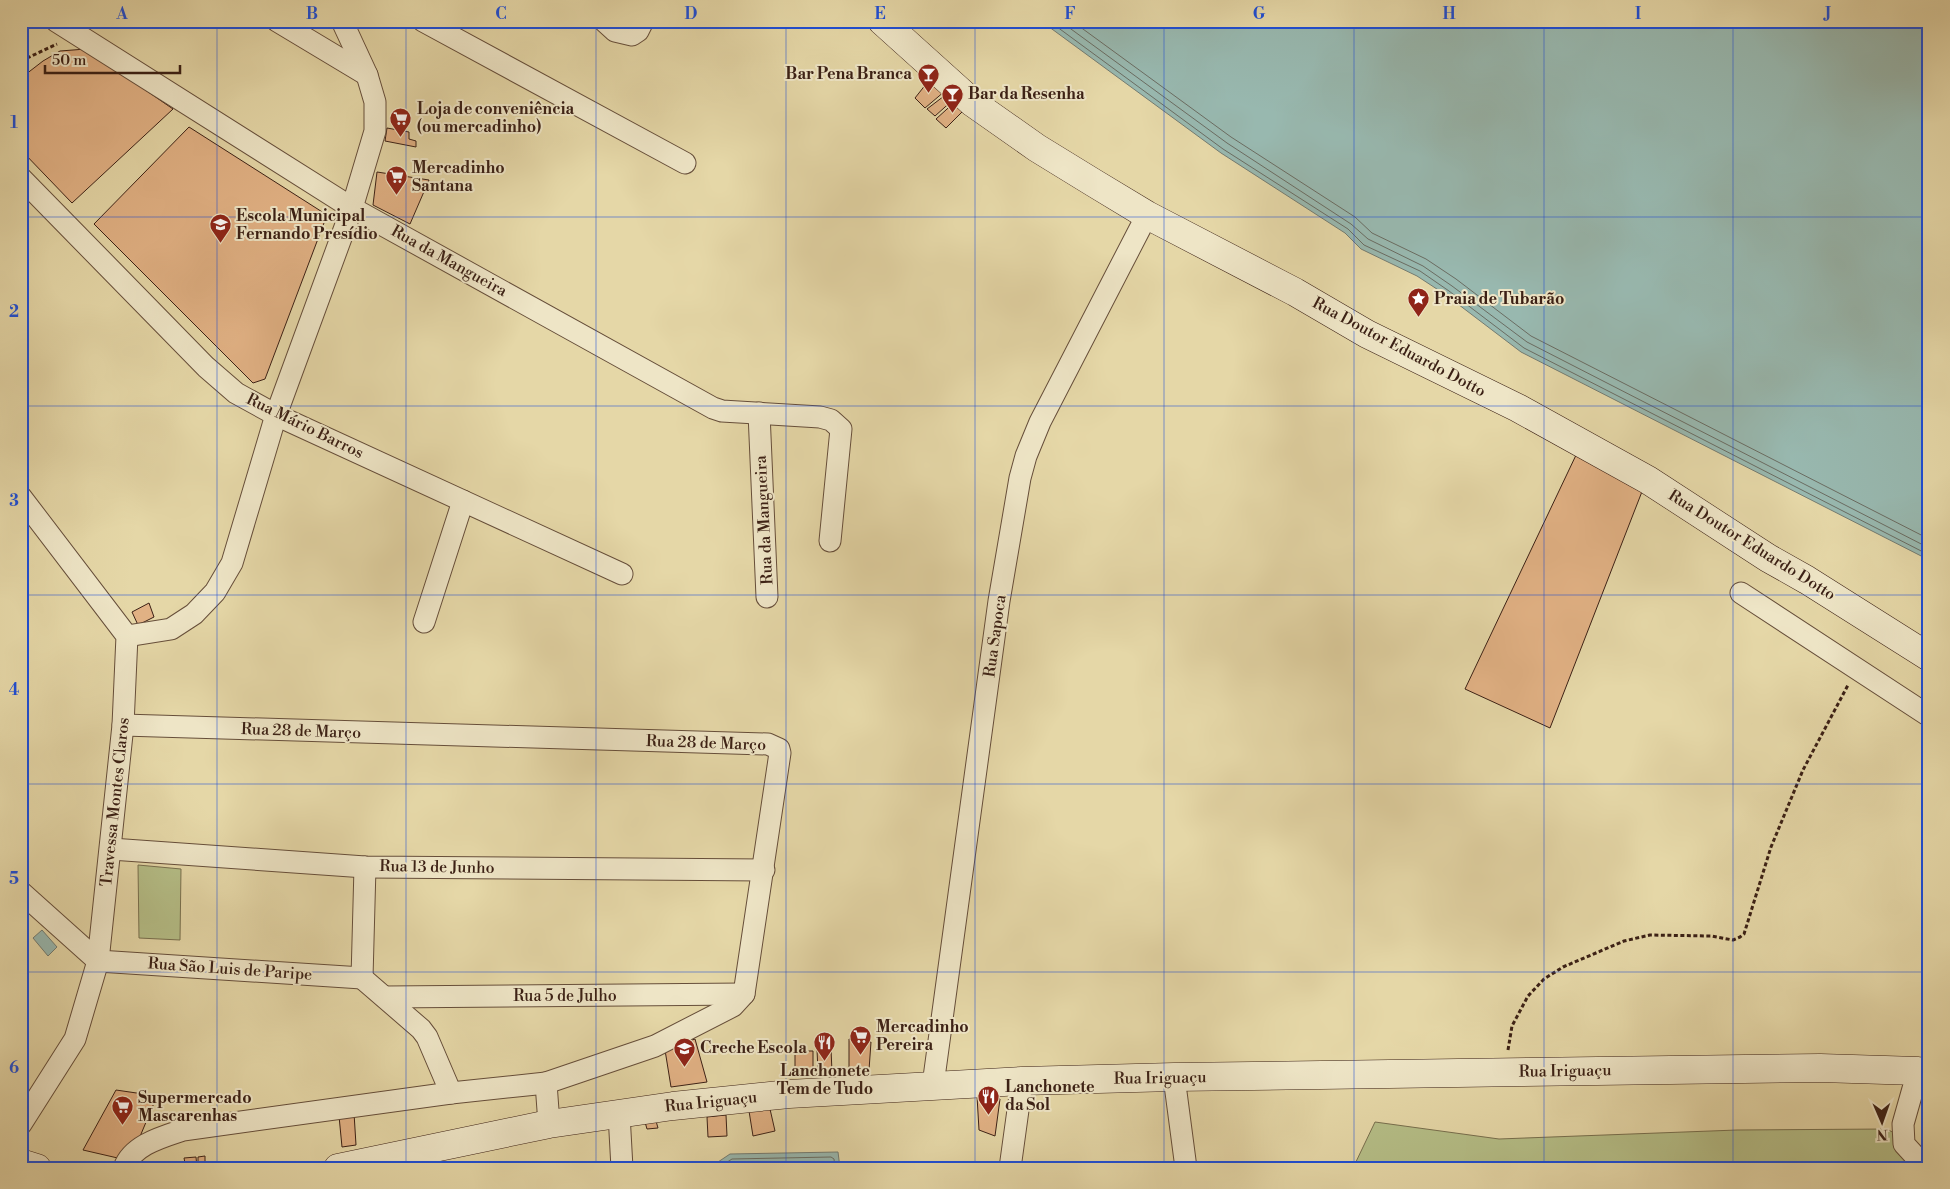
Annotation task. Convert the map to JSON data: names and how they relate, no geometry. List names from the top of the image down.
{
  "streets": {
    "main road": ["Rua Doutor Eduardo Dotto", "Rua Iriguaçu"],
    "street": [
      "Rua da Mangueira",
      "Rua Mário Barros",
      "Rua Sapoca",
      "Rua 28 de Março",
      "Travessa Montes Claros",
      "Rua 13 de Junho",
      "Rua São Luis de Paripe",
      "Rua 5 de Julho"
    ]
  },
  "crossings": [
    ["Rua Doutor Eduardo Dotto", "Rua Sapoca"],
    ["Rua Sapoca", "Rua Iriguaçu"],
    ["Rua 28 de Março", "Travessa Montes Claros"],
    ["Rua 28 de Março", "Rua 13 de Junho"],
    ["Rua 28 de Março", "Rua 5 de Julho"],
    ["Travessa Montes Claros", "Rua 13 de Junho"],
    ["Travessa Montes Claros", "Rua São Luis de Paripe"]
  ],
  "places": {
    "bar": ["Bar Pena Branca", "Bar da Resenha"],
    "supermarket": [
      "Loja de conveniência (ou mercadinho)",
      "Mercadinho Santana",
      "Mercadinho Pereira",
      "Supermercado Mascarenhas"
    ],
    "school or university": ["Escola Municipal Fernando Presídio", "Creche Escola"],
    "place": ["Praia de Tubarão"],
    "restaurant": ["Lanchonete Tem de Tudo", "Lanchonete da Sol"]
  },
  "scale_bar": "50 m",
  "north": "bottom",
  "grid": {
    "columns": [
      "A",
      "B",
      "C",
      "D",
      "E",
      "F",
      "G",
      "H",
      "I",
      "J"
    ],
    "rows": [
      "1",
      "2",
      "3",
      "4",
      "5",
      "6"
    ]
  }
}
